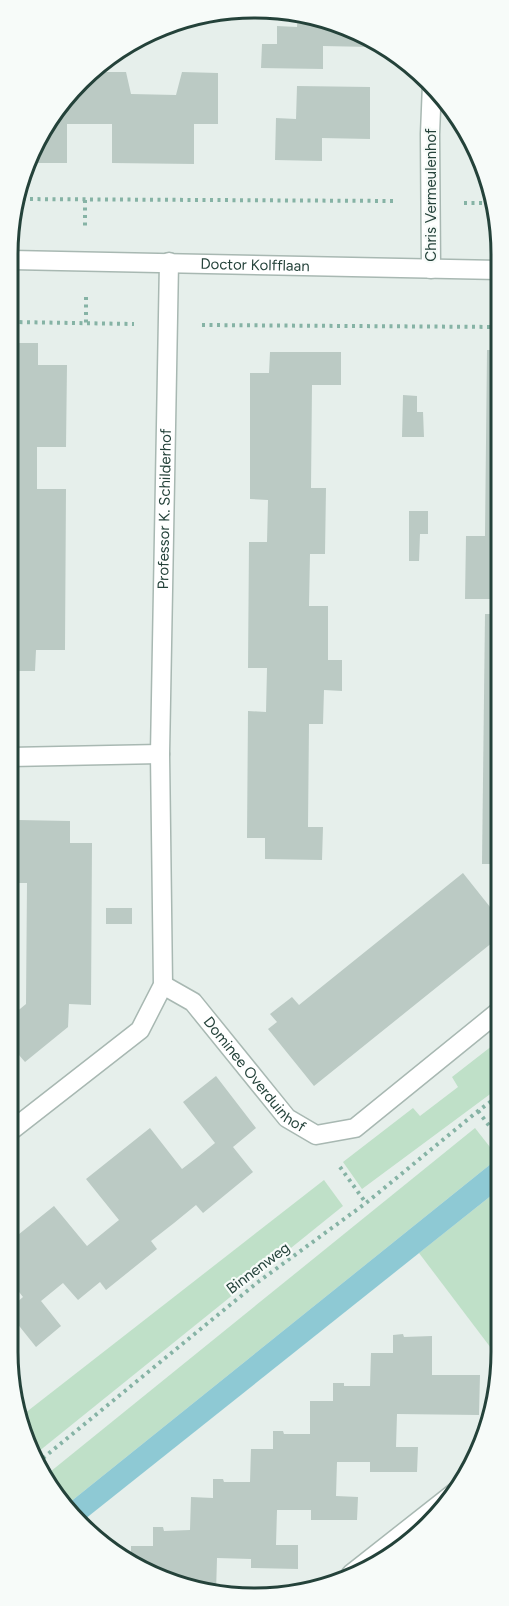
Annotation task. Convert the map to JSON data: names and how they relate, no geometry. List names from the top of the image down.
{
  "streets": {
    "street": [
      "Chris Vermeulenhof",
      "Doctor Kolfflaan",
      "Professor K. Schilderhof",
      "Dominee Overduinhof"
    ],
    "path": ["Binnenweg"]
  },
  "crossings": [
    ["Chris Vermeulenhof", "Doctor Kolfflaan"],
    ["Doctor Kolfflaan", "Professor K. Schilderhof"],
    ["Professor K. Schilderhof", "Dominee Overduinhof"]
  ]
}
